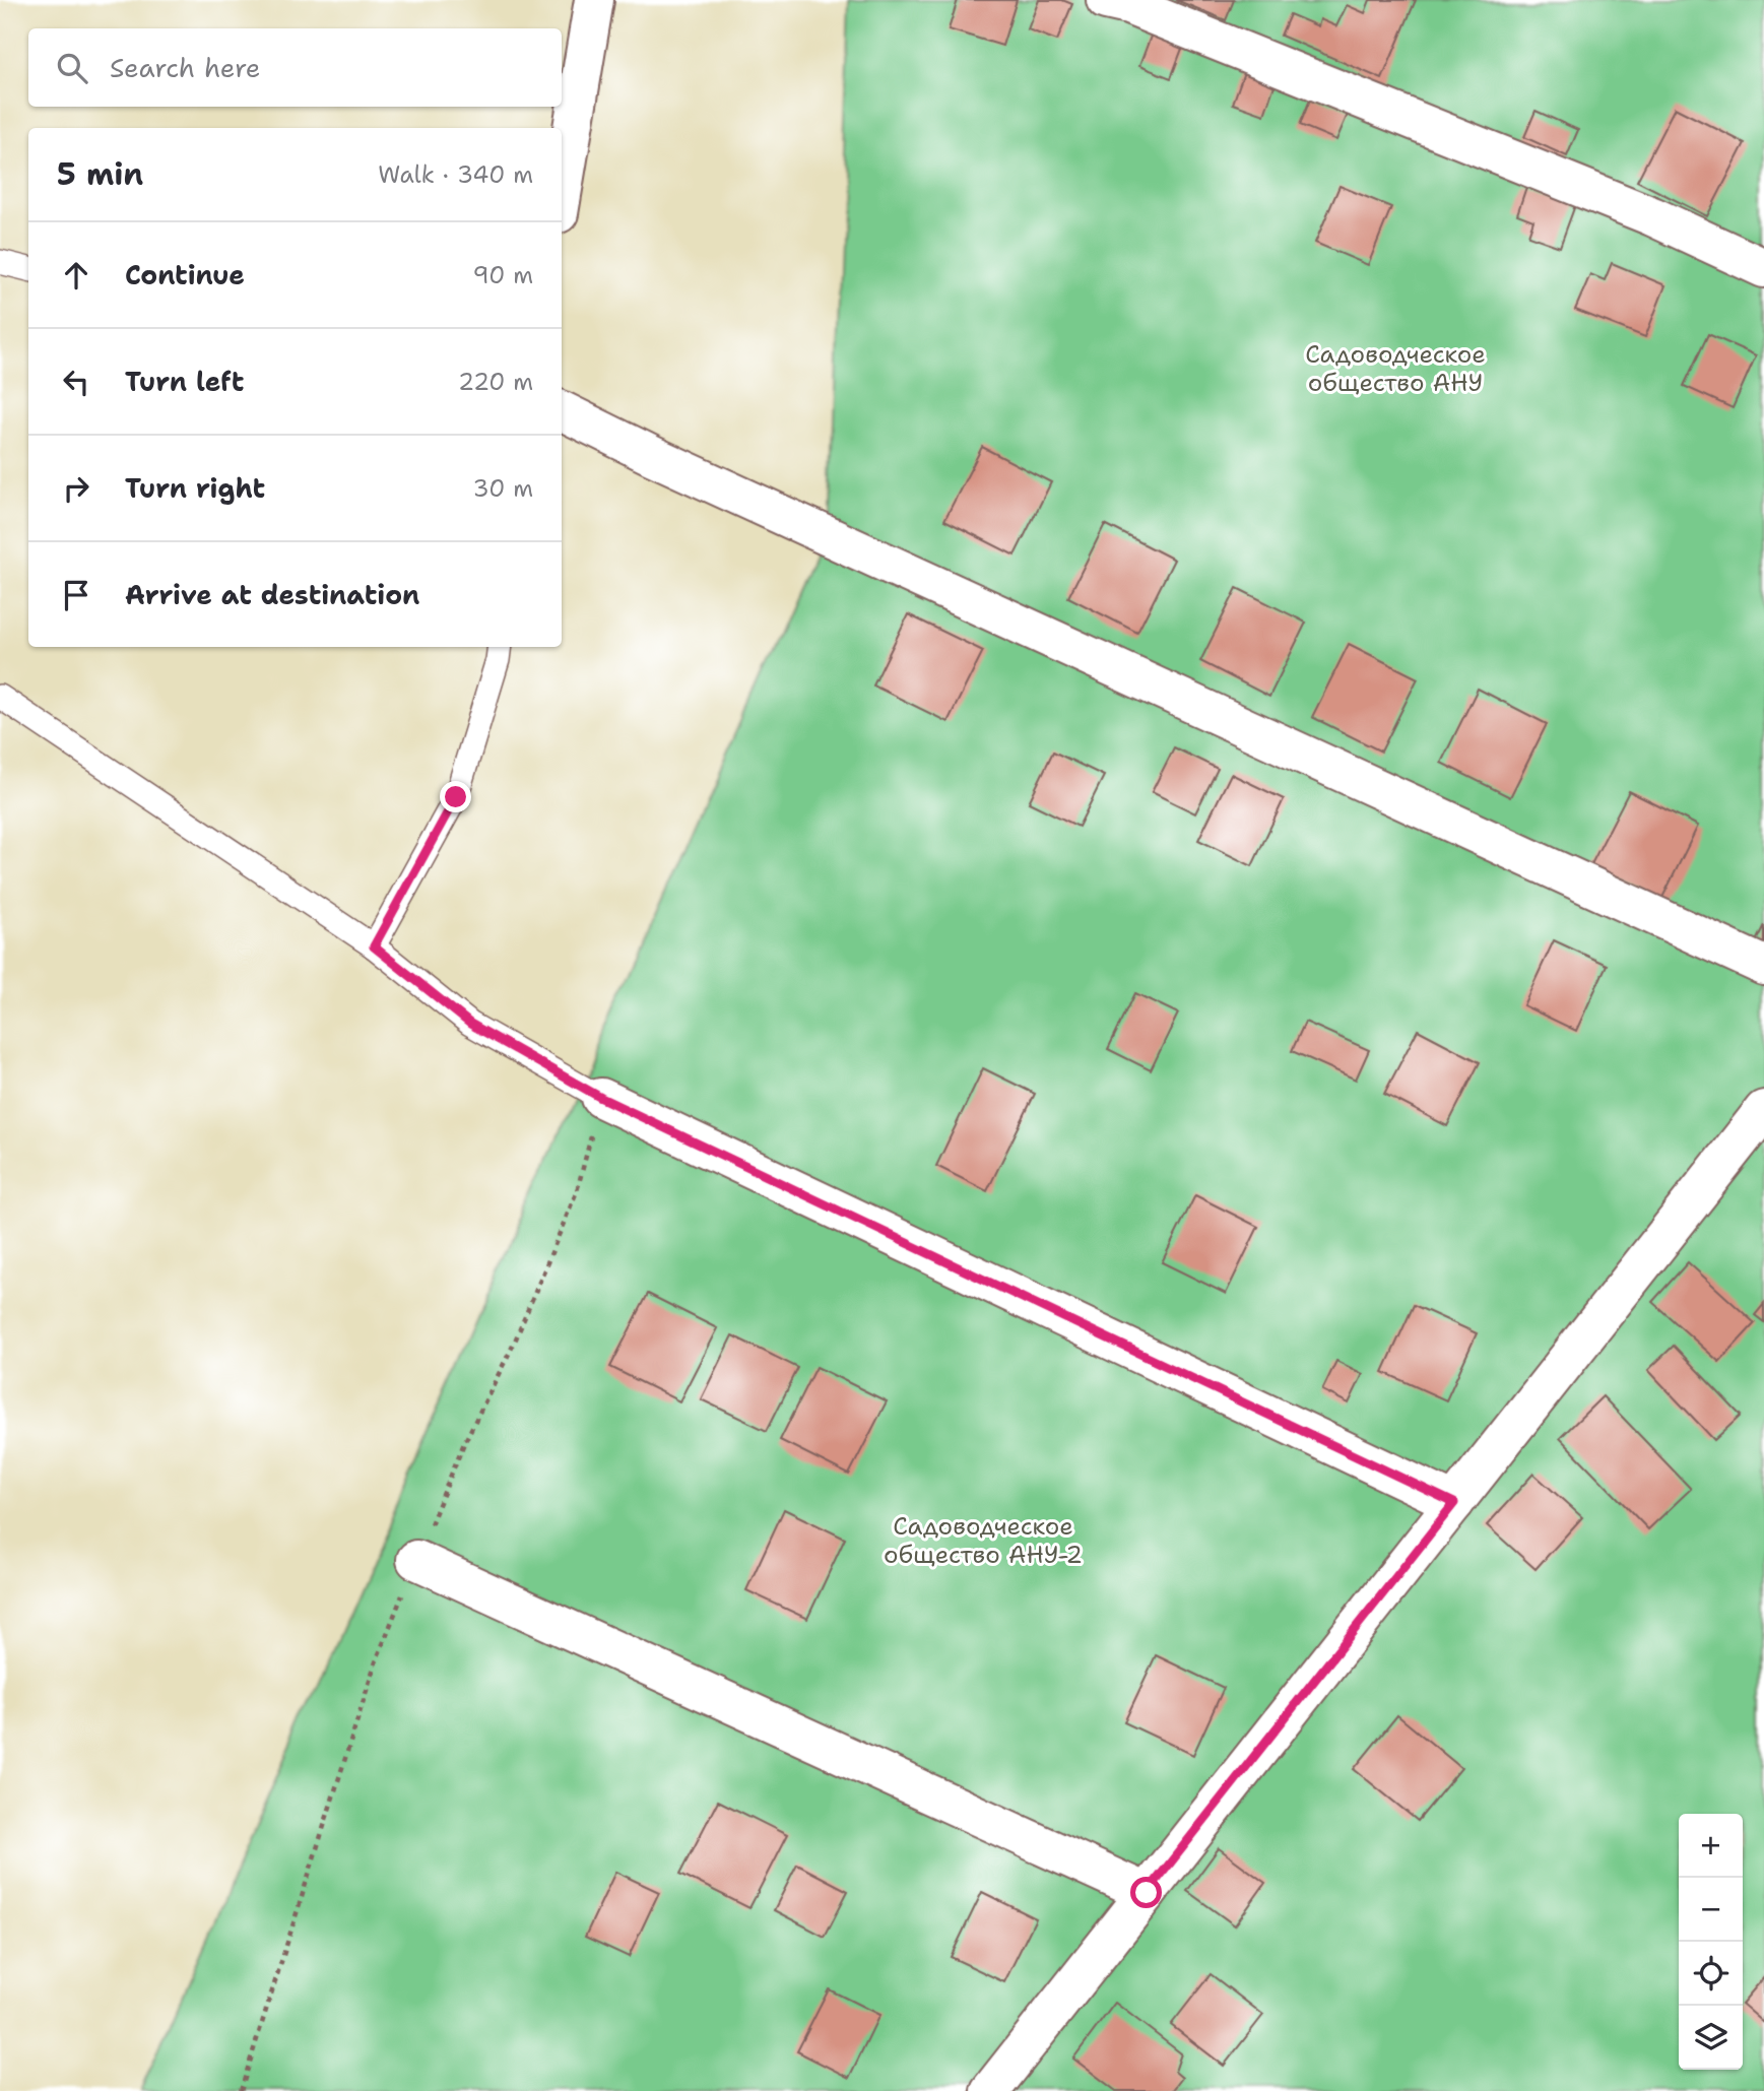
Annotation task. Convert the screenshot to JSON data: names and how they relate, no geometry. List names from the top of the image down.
{
  "parks": ["Садоводческое общество АНУ", "Садоводческое общество АНУ-2"],
  "page": {
    "search": "Search here",
    "heading": ["5 min", "Walk · 340 m"],
    "list": [
      ["Continue", "90 m"],
      ["Turn left", "220 m"],
      ["Turn right", "30 m"],
      "Arrive at destination"
    ],
    "map_buttons": ["+", "−"]
  }
}
